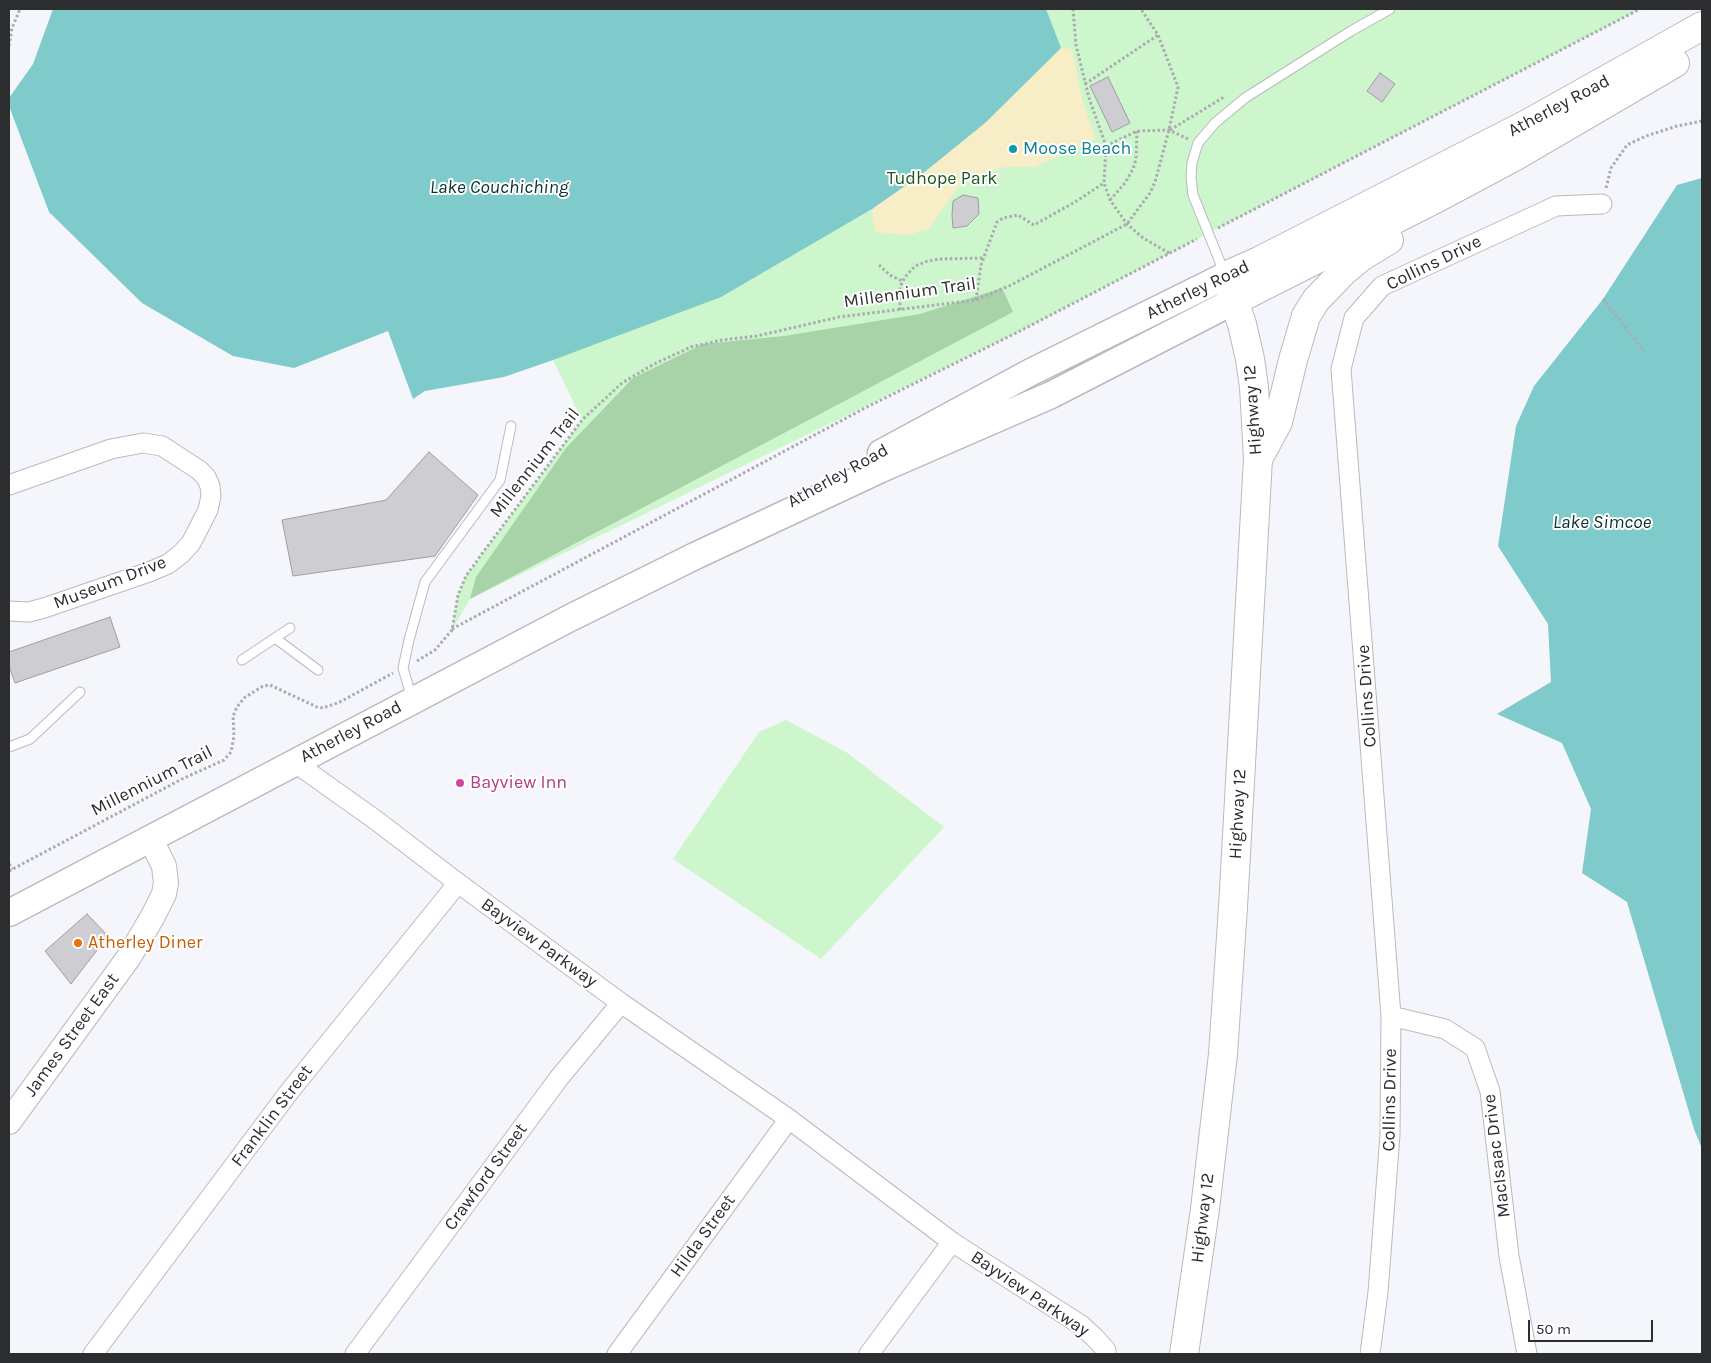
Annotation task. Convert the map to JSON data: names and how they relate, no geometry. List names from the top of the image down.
{
  "streets": {
    "highway": ["Atherley Road", "Highway 12"],
    "street": [
      "Collins Drive",
      "Museum Drive",
      "Bayview Parkway",
      "James Street East",
      "Franklin Street",
      "MacIsaac Drive",
      "Crawford Street",
      "Hilda Street"
    ],
    "path": ["Millennium Trail"]
  },
  "crossings": [
    ["Atherley Road", "Highway 12"],
    ["Atherley Road", "Bayview Parkway"],
    ["Atherley Road", "James Street East"],
    ["Collins Drive", "MacIsaac Drive"],
    ["Bayview Parkway", "Franklin Street"],
    ["Bayview Parkway", "Crawford Street"],
    ["Bayview Parkway", "Hilda Street"]
  ],
  "water": ["Lake Couchiching", "Lake Simcoe"],
  "parks": ["Tudhope Park"],
  "places": ["Moose Beach", "Bayview Inn", "Atherley Diner"],
  "scale_bar": "50 m"
}
